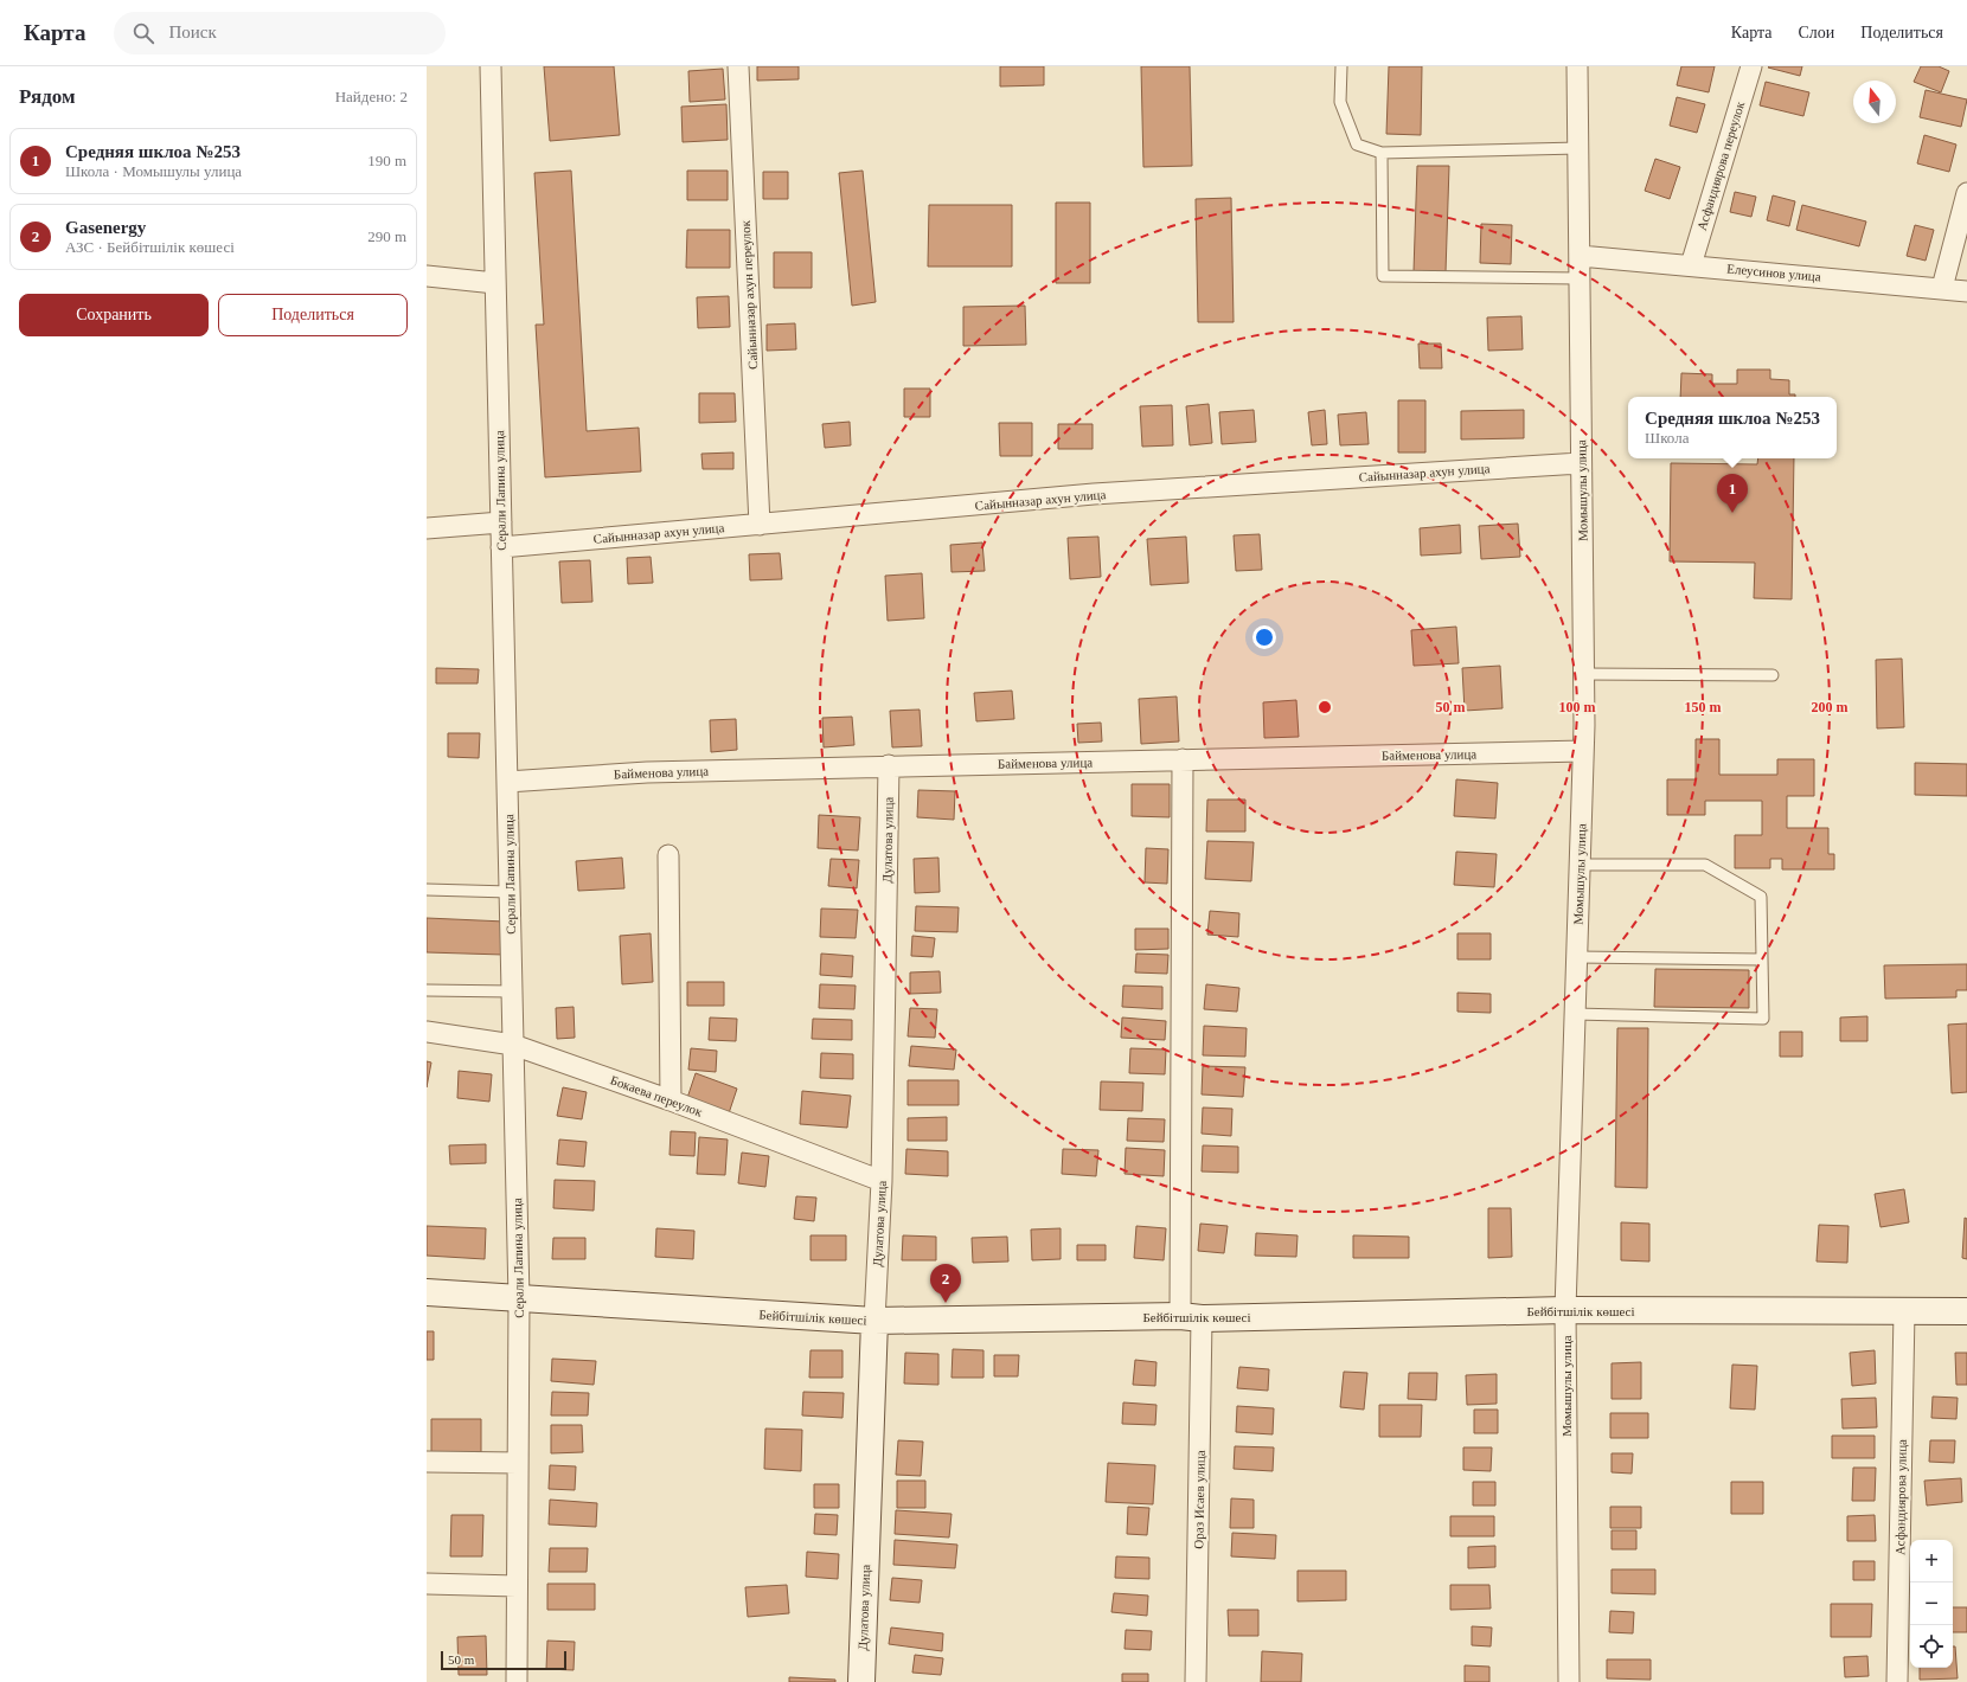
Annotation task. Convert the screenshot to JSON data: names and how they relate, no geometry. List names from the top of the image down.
{
  "streets": {
    "street": [
      "Асфандиярова переулок",
      "Елеусинов улица",
      "Сайынназар ахун переулок",
      "Сайынназар ахун улица",
      "Серали Лапина улица",
      "Момышулы улица",
      "Байменова улица",
      "Дулатова улица",
      "Бокаева переулок",
      "Бейбітшілік көшесі",
      "Асфандиярова улица",
      "Ораз Исаев улица"
    ]
  },
  "crossings": [
    ["Асфандиярова переулок", "Елеусинов улица"],
    ["Елеусинов улица", "Момышулы улица"],
    ["Сайынназар ахун переулок", "Сайынназар ахун улица"],
    ["Сайынназар ахун улица", "Серали Лапина улица"],
    ["Сайынназар ахун улица", "Момышулы улица"],
    ["Серали Лапина улица", "Байменова улица"],
    ["Серали Лапина улица", "Бокаева переулок"],
    ["Серали Лапина улица", "Бейбітшілік көшесі"],
    ["Момышулы улица", "Байменова улица"],
    ["Момышулы улица", "Бейбітшілік көшесі"],
    ["Байменова улица", "Дулатова улица"],
    ["Байменова улица", "Ораз Исаев улица"],
    ["Дулатова улица", "Бокаева переулок"],
    ["Дулатова улица", "Бейбітшілік көшесі"],
    ["Бейбітшілік көшесі", "Асфандиярова улица"],
    ["Бейбітшілік көшесі", "Ораз Исаев улица"]
  ],
  "scale_bar": "50 m",
  "north": "top",
  "page": {
    "header": "Карта",
    "search": "Поиск",
    "nav": ["Карта", "Слои", "Поделиться"],
    "heading": ["Рядом", "Найдено: 2"],
    "list": [
      {
        "mark": "1",
        "name": "Средняя шклоа №253",
        "note": "Школа · Момышулы улица",
        "value": "190 m"
      },
      {
        "mark": "2",
        "name": "Gasenergy",
        "note": "АЗС · Бейбітшілік көшесі",
        "value": "290 m"
      }
    ],
    "buttons": ["Сохранить", "Поделиться"],
    "popup": ["Средняя шклоа №253", "Школа"],
    "pins": ["1", "2"],
    "map_buttons": ["+", "−"],
    "scale": "50 m"
  },
  "rings": [
    "50 m",
    "100 m",
    "150 m",
    "200 m"
  ]
}
